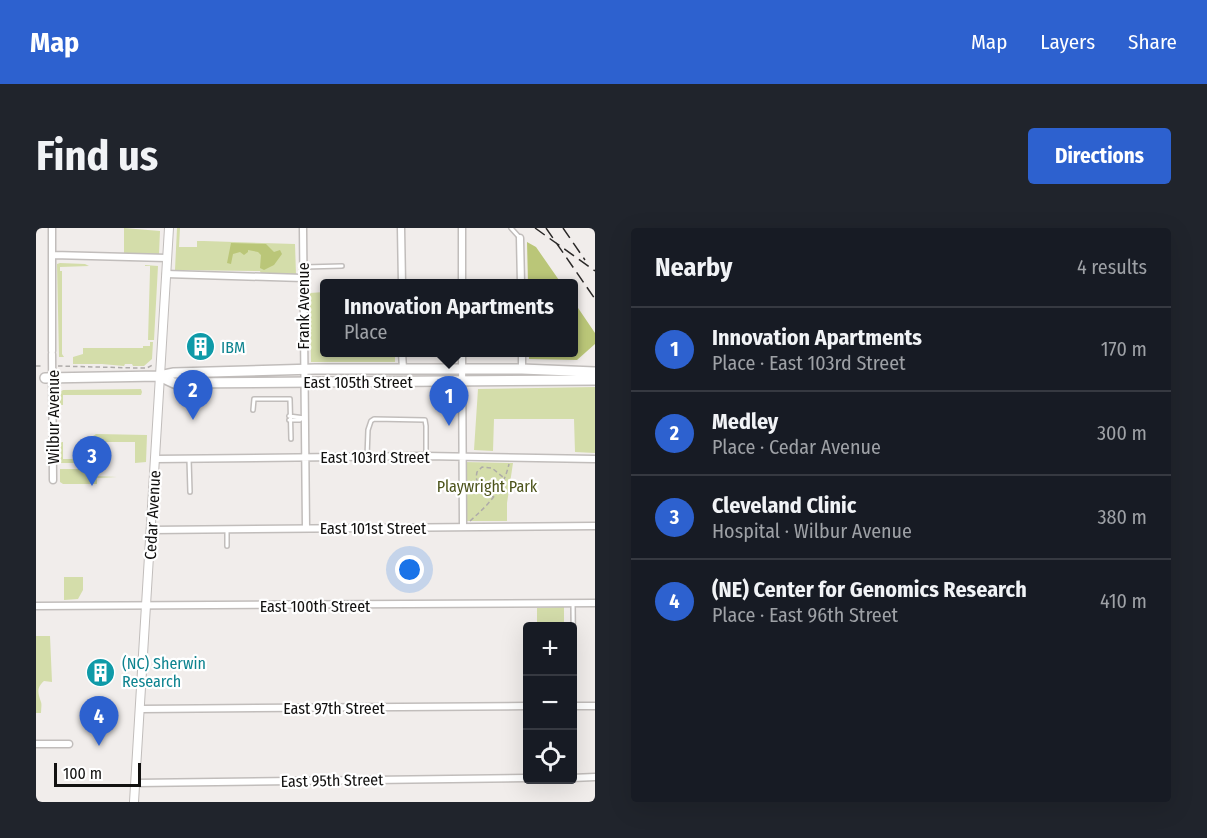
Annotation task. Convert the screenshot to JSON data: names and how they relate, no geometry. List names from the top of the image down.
{
  "streets": {
    "main road": ["East 105th Street"],
    "street": [
      "Frank Avenue",
      "Wilbur Avenue",
      "East 103rd Street",
      "Cedar Avenue",
      "East 101st Street",
      "East 100th Street",
      "East 97th Street",
      "East 95th Street"
    ]
  },
  "crossings": [
    ["Frank Avenue", "East 105th Street"],
    ["Frank Avenue", "East 103rd Street"],
    ["Frank Avenue", "East 101st Street"],
    ["East 105th Street", "Wilbur Avenue"],
    ["East 105th Street", "Cedar Avenue"],
    ["East 103rd Street", "Cedar Avenue"],
    ["Cedar Avenue", "East 101st Street"],
    ["Cedar Avenue", "East 100th Street"],
    ["Cedar Avenue", "East 97th Street"],
    ["Cedar Avenue", "East 95th Street"]
  ],
  "parks": ["Playwright Park"],
  "places": {
    "building": ["IBM", "(NC) Sherwin Research"]
  },
  "scale_bar": "100 m",
  "page": {
    "header": "Map",
    "nav": ["Map", "Layers", "Share"],
    "buttons": "Directions",
    "title": "Find us",
    "heading": ["Nearby", "4 results"],
    "popup": ["Innovation Apartments", "Place"],
    "list": [
      {
        "mark": "1",
        "name": "Innovation Apartments",
        "note": "Place · East 103rd Street",
        "value": "170 m"
      },
      {
        "mark": "2",
        "name": "Medley",
        "note": "Place · Cedar Avenue",
        "value": "300 m"
      },
      {
        "mark": "3",
        "name": "Cleveland Clinic",
        "note": "Hospital · Wilbur Avenue",
        "value": "380 m"
      },
      {
        "mark": "4",
        "name": "(NE) Center for Genomics Research",
        "note": "Place · East 96th Street",
        "value": "410 m"
      }
    ],
    "pins": [
      "2",
      "1",
      "3",
      "4"
    ],
    "map_buttons": ["+", "−"],
    "scale": "100 m"
  }
}
